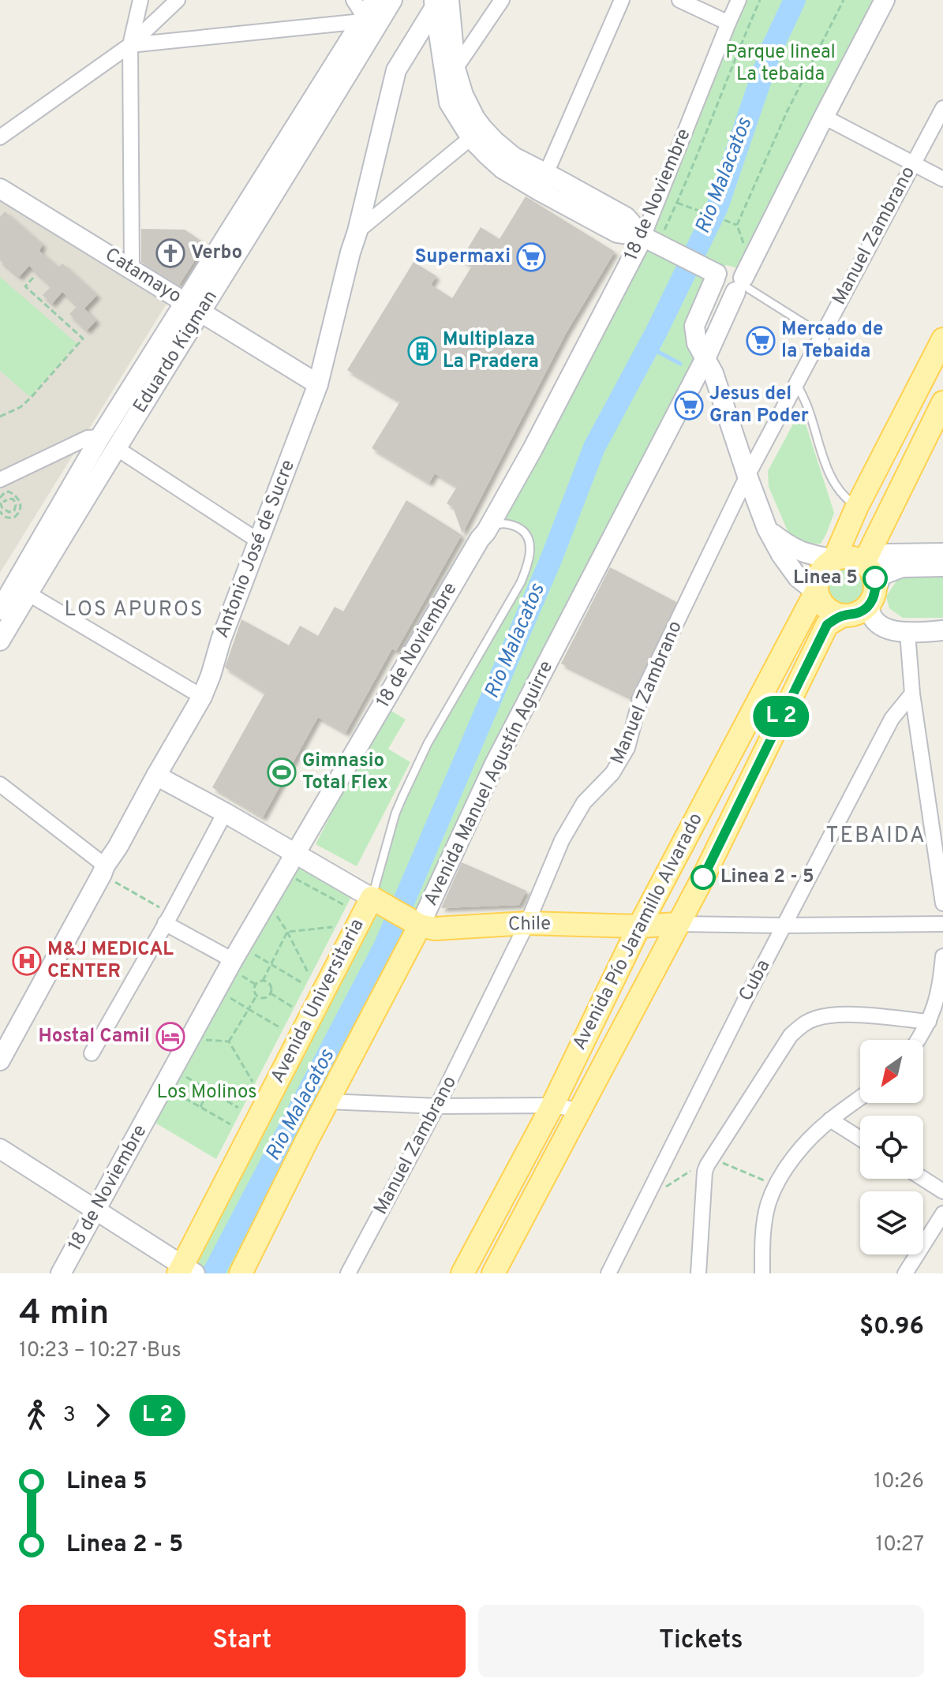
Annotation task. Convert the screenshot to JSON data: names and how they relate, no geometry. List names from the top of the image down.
{
  "streets": {
    "main road": [
      "Avenida Manuel Agustín Aguirre",
      "Chile",
      "Avenida Pío Jaramillo Alvarado",
      "Avenida Universitaria"
    ],
    "street": [
      "18 de Noviembre",
      "Manuel Zambrano",
      "Catamayo",
      "Eduardo Kigman",
      "Antonio José de Sucre",
      "Cuba"
    ]
  },
  "crossings": [
    ["18 de Noviembre", "Chile"],
    ["Manuel Zambrano", "Chile"],
    ["Catamayo", "Eduardo Kigman"],
    ["Catamayo", "Antonio José de Sucre"],
    ["Antonio José de Sucre", "Chile"],
    ["Avenida Manuel Agustín Aguirre", "Chile"],
    ["Chile", "Avenida Pío Jaramillo Alvarado"],
    ["Chile", "Cuba"],
    ["Chile", "Avenida Universitaria"]
  ],
  "districts": ["LOS APUROS", "TEBAIDA"],
  "water": ["Rio Malacatos"],
  "parks": ["Parque lineal La tebaida", "Los Molinos"],
  "places": {
    "church": ["Verbo"],
    "supermarket": ["Supermaxi", "Mercado de la Tebaida", "Jesus del Gran Poder"],
    "building": ["Multiplaza La Pradera"],
    "other": ["Linea 5", "Linea 2 - 5"],
    "sports": ["Gimnasio Total Flex"],
    "hospital": ["M&J MEDICAL CENTER"],
    "hotel": ["Hostal Camil"]
  },
  "north": "bottom left",
  "page": {
    "on_map": "L 2",
    "heading": ["4 min", "10:23 – 10:27 · Bus", "$0.96"],
    "legs": ["3", "L 2"],
    "list": [
      {
        "name": "Linea 5",
        "value": "10:26"
      },
      {
        "name": "Linea 2 - 5",
        "value": "10:27"
      }
    ],
    "buttons": ["Start", "Tickets"]
  }
}
